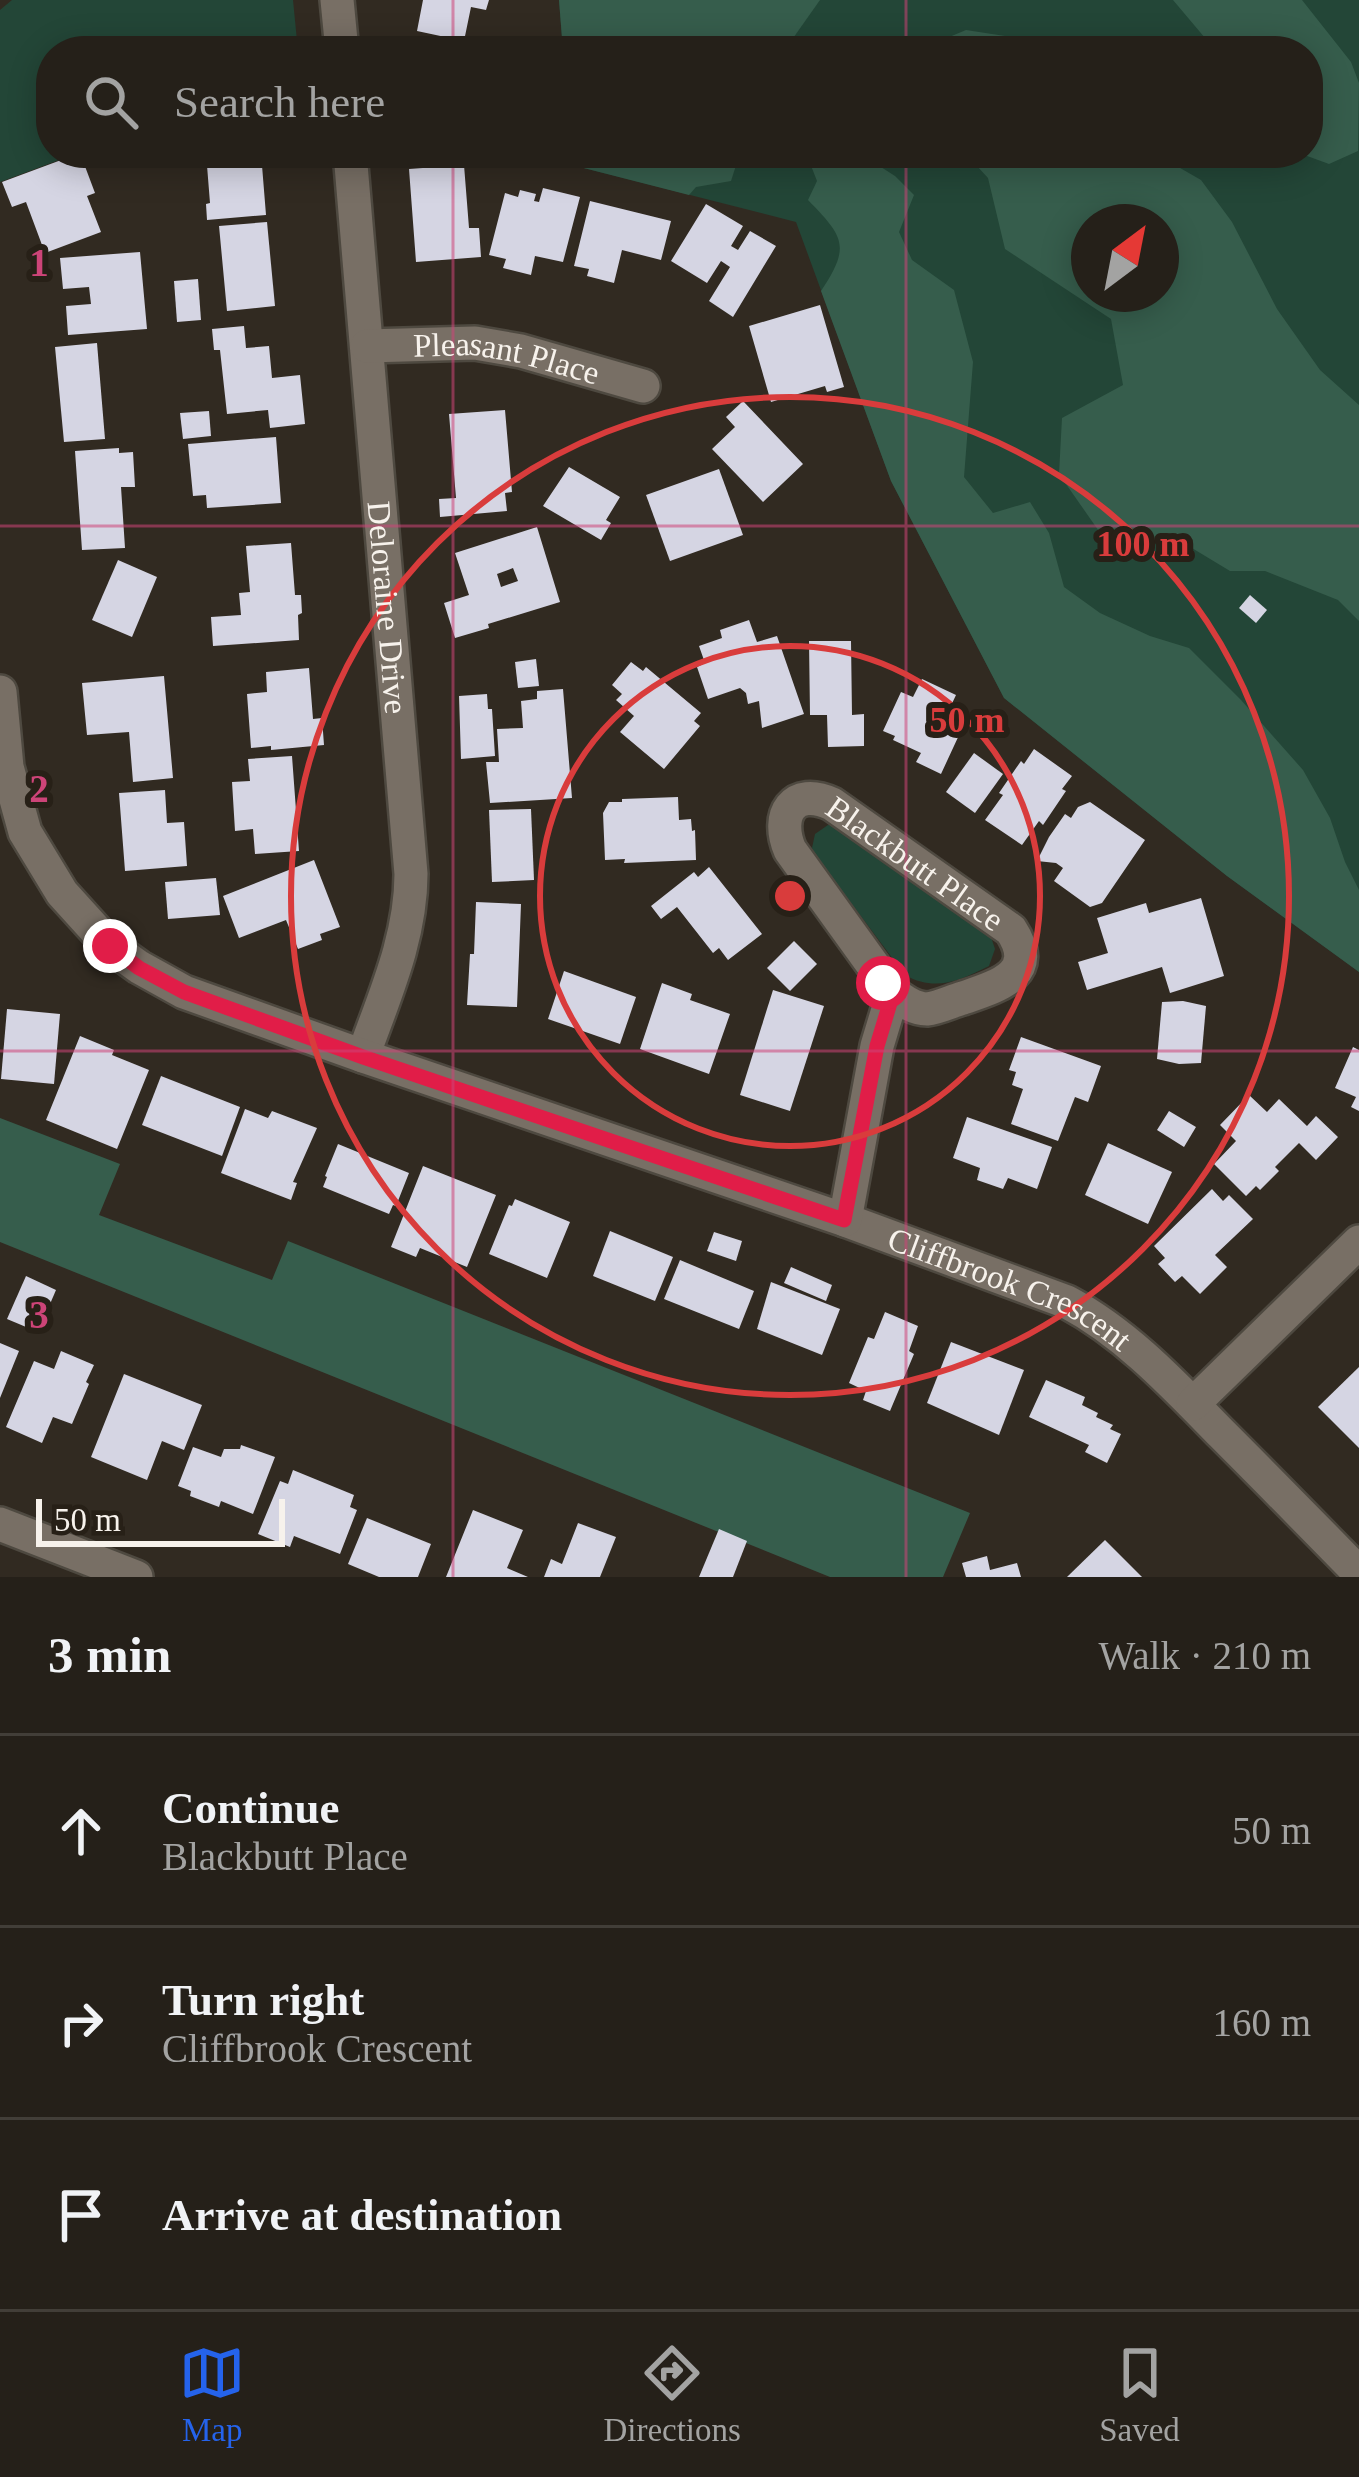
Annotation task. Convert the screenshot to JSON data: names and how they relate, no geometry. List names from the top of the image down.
{
  "streets": {
    "street": [
      "Pleasant Place",
      "Deloraine Drive",
      "Blackbutt Place",
      "Cliffbrook Crescent"
    ]
  },
  "crossings": [
    ["Pleasant Place", "Deloraine Drive"],
    ["Deloraine Drive", "Cliffbrook Crescent"]
  ],
  "scale_bar": "50 m",
  "north": "top right",
  "page": {
    "search": "Search here",
    "scale": "50 m",
    "heading": ["3 min", "Walk · 210 m"],
    "list": [
      ["Continue", "Blackbutt Place", "50 m"],
      ["Turn right", "Cliffbrook Crescent", "160 m"],
      "Arrive at destination"
    ],
    "nav": ["Map", "Directions", "Saved"]
  },
  "grid": {
    "rows": ["1", "2", "3"]
  },
  "rings": ["100 m", "50 m"]
}
